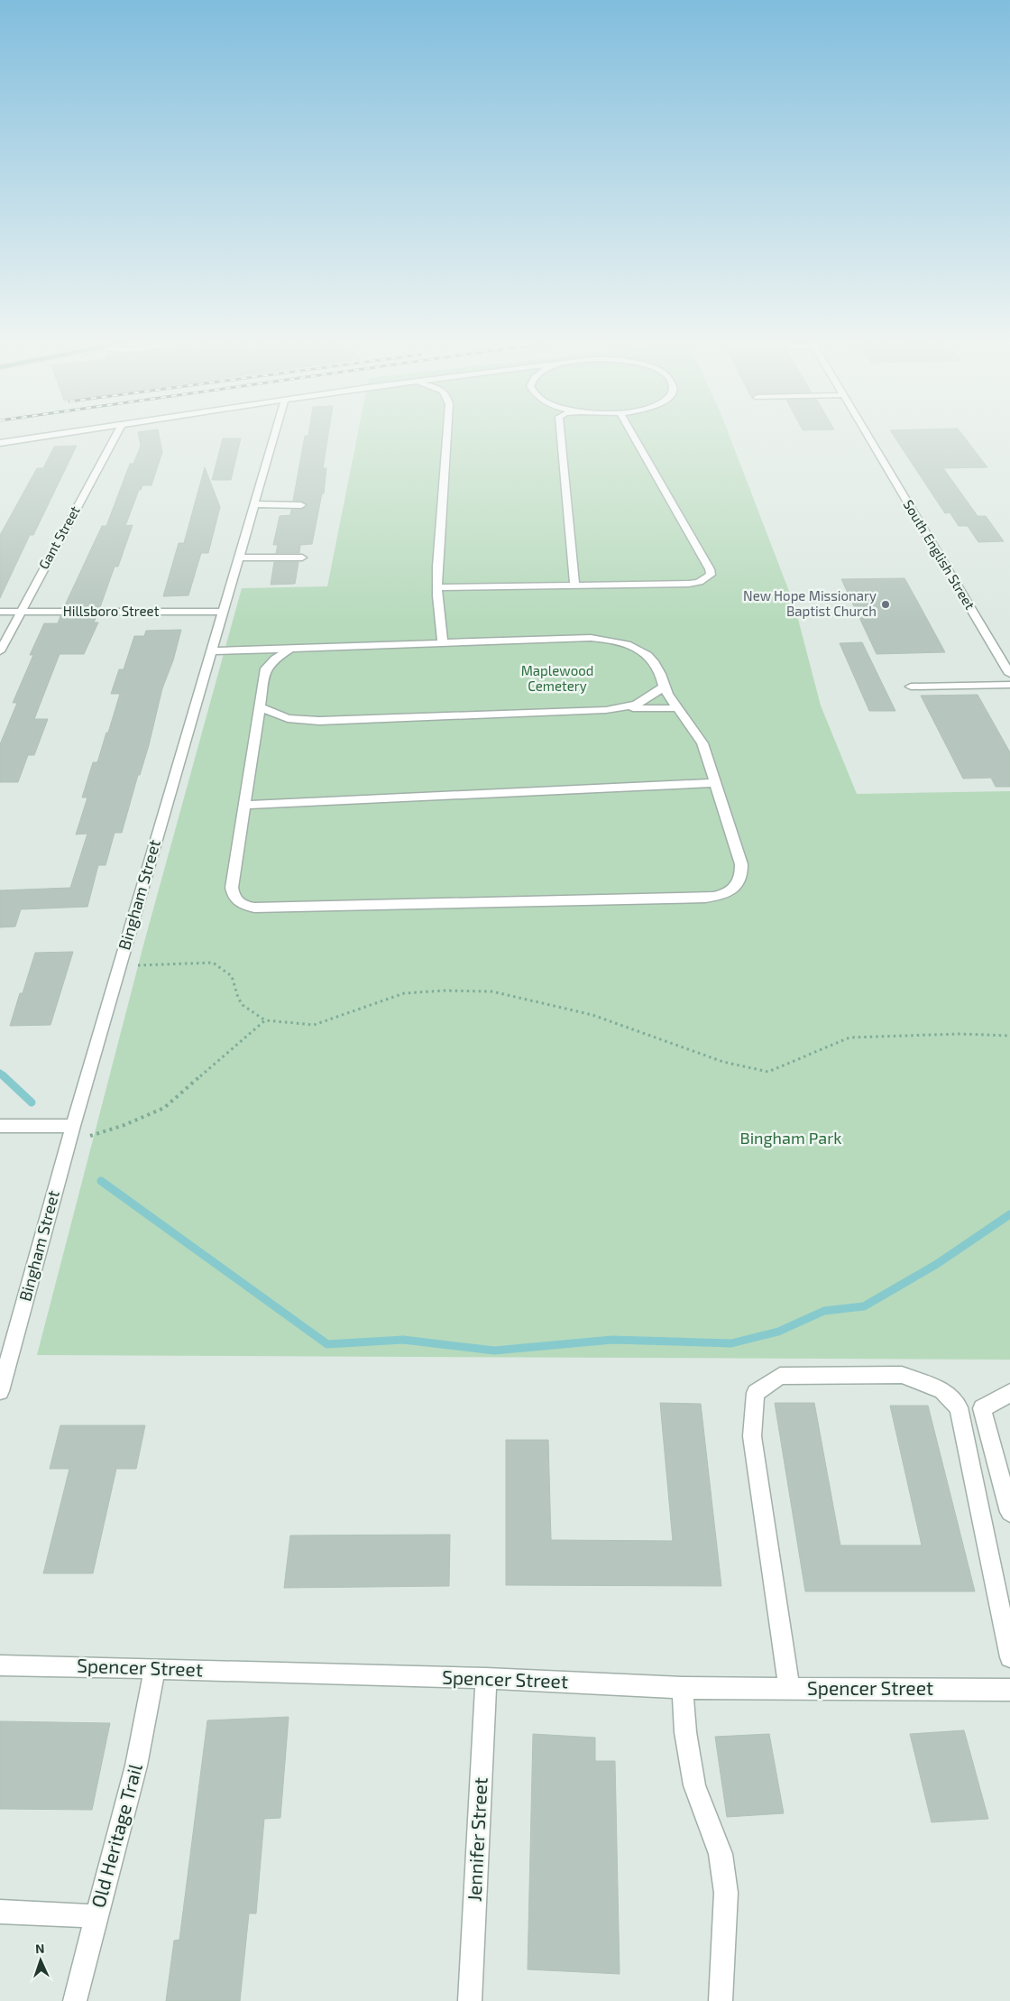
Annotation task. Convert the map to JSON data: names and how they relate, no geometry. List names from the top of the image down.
{
  "streets": {
    "street": [
      "Gant Street",
      "South English Street",
      "Hillsboro Street",
      "Bingham Street",
      "Spencer Street",
      "Old Heritage Trail",
      "Jennifer Street"
    ]
  },
  "crossings": [
    ["Gant Street", "Hillsboro Street"],
    ["Hillsboro Street", "Bingham Street"],
    ["Spencer Street", "Old Heritage Trail"],
    ["Spencer Street", "Jennifer Street"]
  ],
  "parks": ["Maplewood Cemetery", "Bingham Park"],
  "places": ["New Hope Missionary Baptist Church"],
  "north": "top"
}
